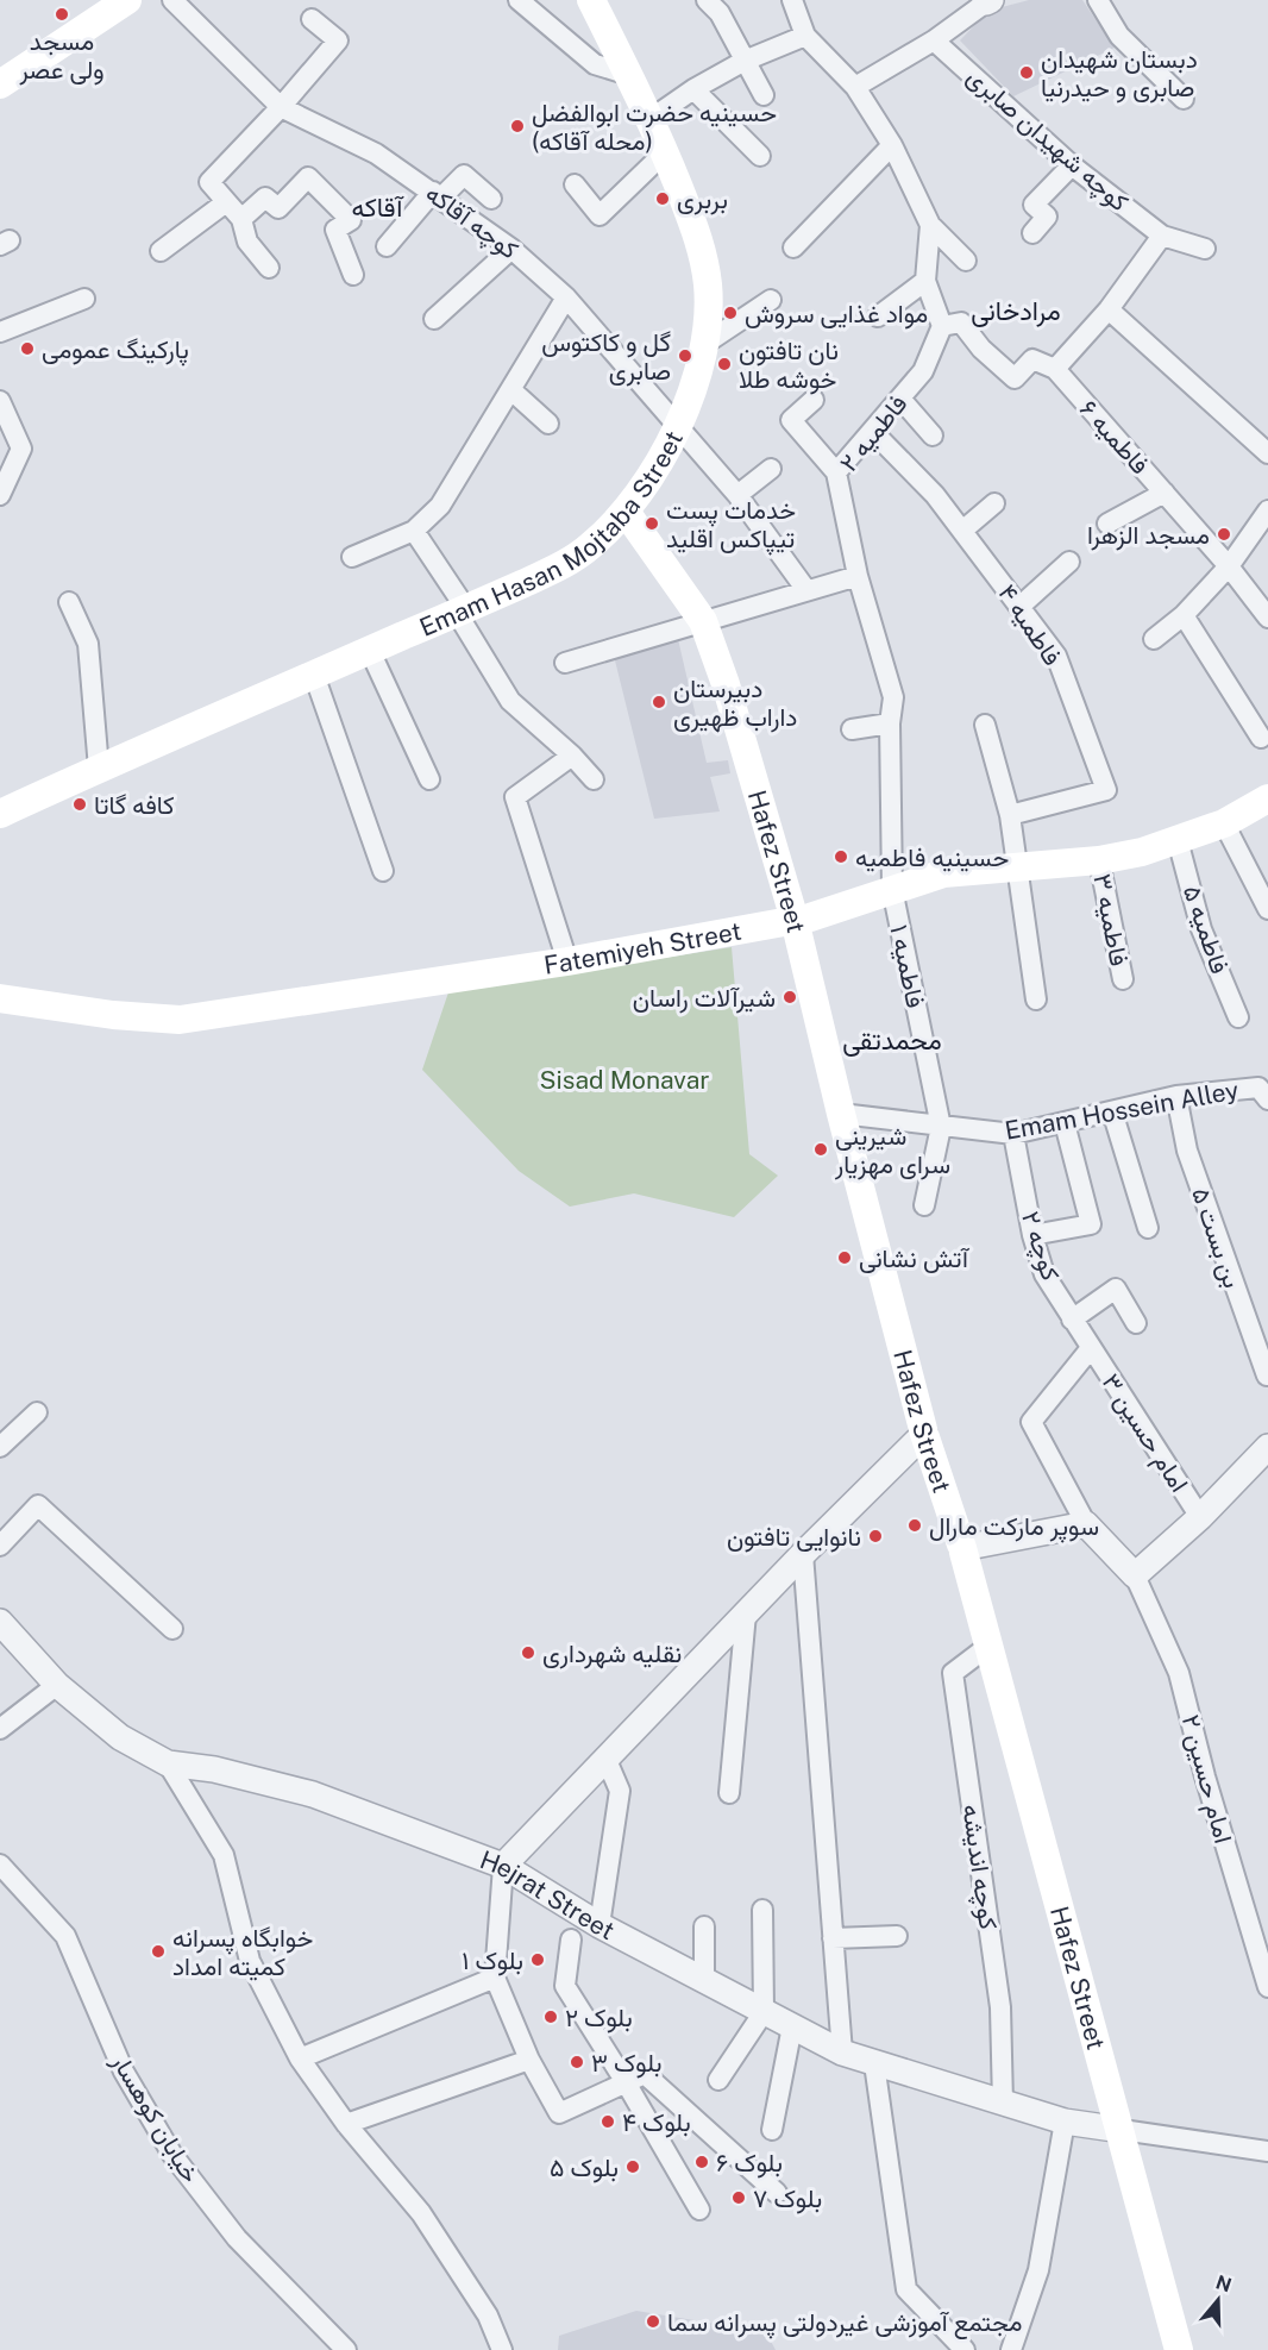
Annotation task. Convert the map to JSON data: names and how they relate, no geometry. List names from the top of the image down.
{
  "streets": {
    "main road": ["Emam Hasan Mojtaba Street", "Hafez Street", "Fatemiyeh Street"],
    "street": [
      "کوچه شهیدان صابری",
      "کوچه آقاکه",
      "فاطمیه ۲",
      "فاطمیه ۶",
      "فاطمیه ۴",
      "فاطمیه ۳",
      "فاطمیه ۵",
      "فاطمیه ۱",
      "Emam Hossein Alley",
      "بن بست ۵",
      "کوچه ۲",
      "امام حسین ۳",
      "امام حسین ۲",
      "کوچه اندیشه",
      "Hejrat Street",
      "خیابان کوهسار"
    ]
  },
  "crossings": [
    ["کوچه آقاکه", "Emam Hasan Mojtaba Street"],
    ["فاطمیه ۲", "فاطمیه ۴"],
    ["فاطمیه ۲", "Fatemiyeh Street"],
    ["فاطمیه ۲", "فاطمیه ۱"],
    ["Emam Hasan Mojtaba Street", "Hafez Street"],
    ["Hafez Street", "Fatemiyeh Street"],
    ["Hafez Street", "Emam Hossein Alley"],
    ["Hafez Street", "کوچه اندیشه"],
    ["Hafez Street", "Hejrat Street"],
    ["فاطمیه ۳", "Fatemiyeh Street"],
    ["فاطمیه ۵", "Fatemiyeh Street"],
    ["Fatemiyeh Street", "فاطمیه ۱"],
    ["فاطمیه ۱", "Emam Hossein Alley"],
    ["Emam Hossein Alley", "بن بست ۵"],
    ["Emam Hossein Alley", "کوچه ۲"],
    ["کوچه ۲", "امام حسین ۳"],
    ["کوچه اندیشه", "Hejrat Street"]
  ],
  "districts": ["آقاکه", "مرادخانی", "محمدتقی"],
  "parks": ["Sisad Monavar"],
  "places": [
    "مسجد ولی عصر",
    "دبستان شهیدان صابری و حیدرنیا",
    "حسینیه حضرت ابوالفضل (محله آقاکه)",
    "بربری",
    "مواد غذایی سروش",
    "پارکینگ عمومی",
    "گل و کاکتوس صابری",
    "نان تافتون خوشه طلا",
    "خدمات پست تیپاکس اقلید",
    "مسجد الزهرا",
    "دبیرستان داراب ظهیری",
    "کافه گاتا",
    "حسینیه فاطمیه",
    "شیرآلات راسان",
    "شیرینی سرای مهزیار",
    "آتش نشانی",
    "سوپر مارکت مارال",
    "نانوایی تافتون",
    "نقلیه شهرداری",
    "خوابگاه پسرانه کمیته امداد",
    "بلوک ۱",
    "بلوک ۲",
    "بلوک ۳",
    "بلوک ۴",
    "بلوک ۶",
    "بلوک ۵",
    "بلوک ۷",
    "مجتمع آموزشی غیردولتی پسرانه سما"
  ],
  "north": "top"
}
